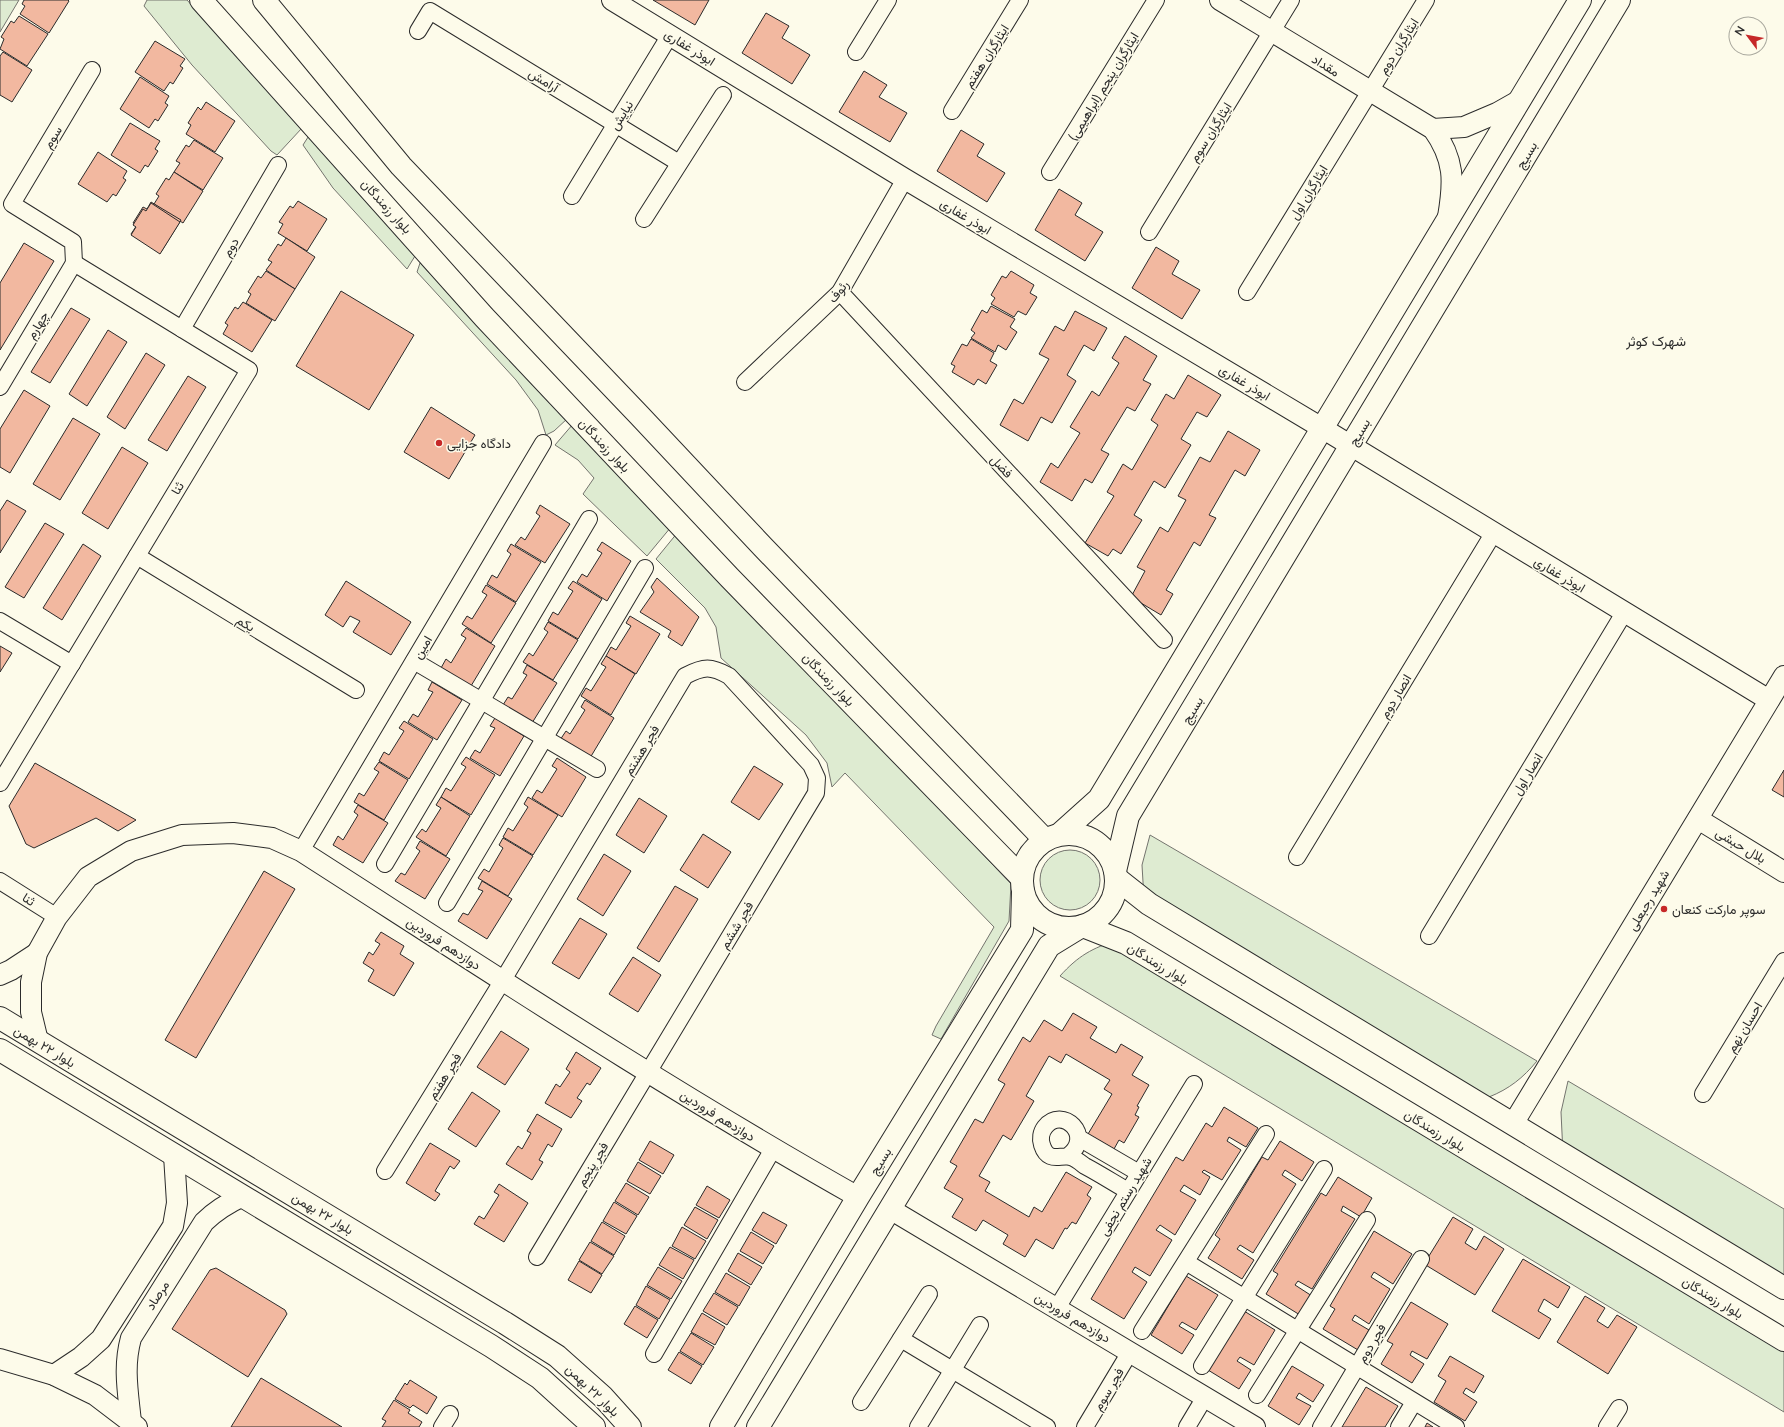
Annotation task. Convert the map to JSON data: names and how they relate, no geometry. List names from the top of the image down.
{
  "streets": {
    "main road": ["بسیج", "بلوار رزمندگان", "بلوار ۲۲ بهمن"],
    "street": [
      "ایثارگران دوم",
      "ابوذر غفاری",
      "ایثارگران هفتم",
      "مقداد",
      "آرامش",
      "ایثارگران پنجم (ابراهیمی)",
      "نیایش",
      "ایثارگران سوم",
      "سوم",
      "ایثارگران اول",
      "دوم",
      "رئوف",
      "چهارم",
      "فضل",
      "ثنا",
      "یکم",
      "امین",
      "انصار دوم",
      "فجر هشتم",
      "انصار اول",
      "بلال حبشی",
      "شهید رجبعلی",
      "فجر ششم",
      "دوازدهم فروردین",
      "احسان نهم",
      "فجر هفتم",
      "فجر پنجم",
      "شهید رستم نجفی",
      "مرصاد",
      "فجر دوم",
      "فجر سوم"
    ]
  },
  "crossings": [
    ["ایثارگران دوم", "مقداد"],
    ["ایثارگران دوم", "ایثارگران اول"],
    ["ابوذر غفاری", "نیایش"],
    ["ابوذر غفاری", "بسیج"],
    ["ابوذر غفاری", "رئوف"],
    ["ابوذر غفاری", "انصار دوم"],
    ["ابوذر غفاری", "انصار اول"],
    ["ابوذر غفاری", "شهید رجبعلی"],
    ["مقداد", "ایثارگران سوم"],
    ["مقداد", "ایثارگران اول"],
    ["آرامش", "نیایش"],
    ["سوم", "چهارم"],
    ["سوم", "ثنا"],
    ["بسیج", "بلوار رزمندگان"],
    ["بسیج", "دوازدهم فروردین"],
    ["دوم", "ثنا"],
    ["رئوف", "فضل"],
    ["چهارم", "ثنا"],
    ["ثنا", "یکم"],
    ["ثنا", "دوازدهم فروردین"],
    ["امین", "دوازدهم فروردین"],
    ["فجر هشتم", "فجر ششم"],
    ["فجر هشتم", "دوازدهم فروردین"],
    ["فجر هشتم", "فجر هفتم"],
    ["بلال حبشی", "شهید رجبعلی"],
    ["فجر ششم", "دوازدهم فروردین"],
    ["فجر ششم", "فجر پنجم"],
    ["دوازدهم فروردین", "فجر هفتم"],
    ["دوازدهم فروردین", "فجر پنجم"],
    ["دوازدهم فروردین", "شهید رستم نجفی"],
    ["دوازدهم فروردین", "فجر سوم"],
    ["بلوار ۲۲ بهمن", "مرصاد"]
  ],
  "districts": ["شهرک کوثر"],
  "places": ["دادگاه جزایی", "سوپر مارکت کنعان"],
  "north": "top left"
}
